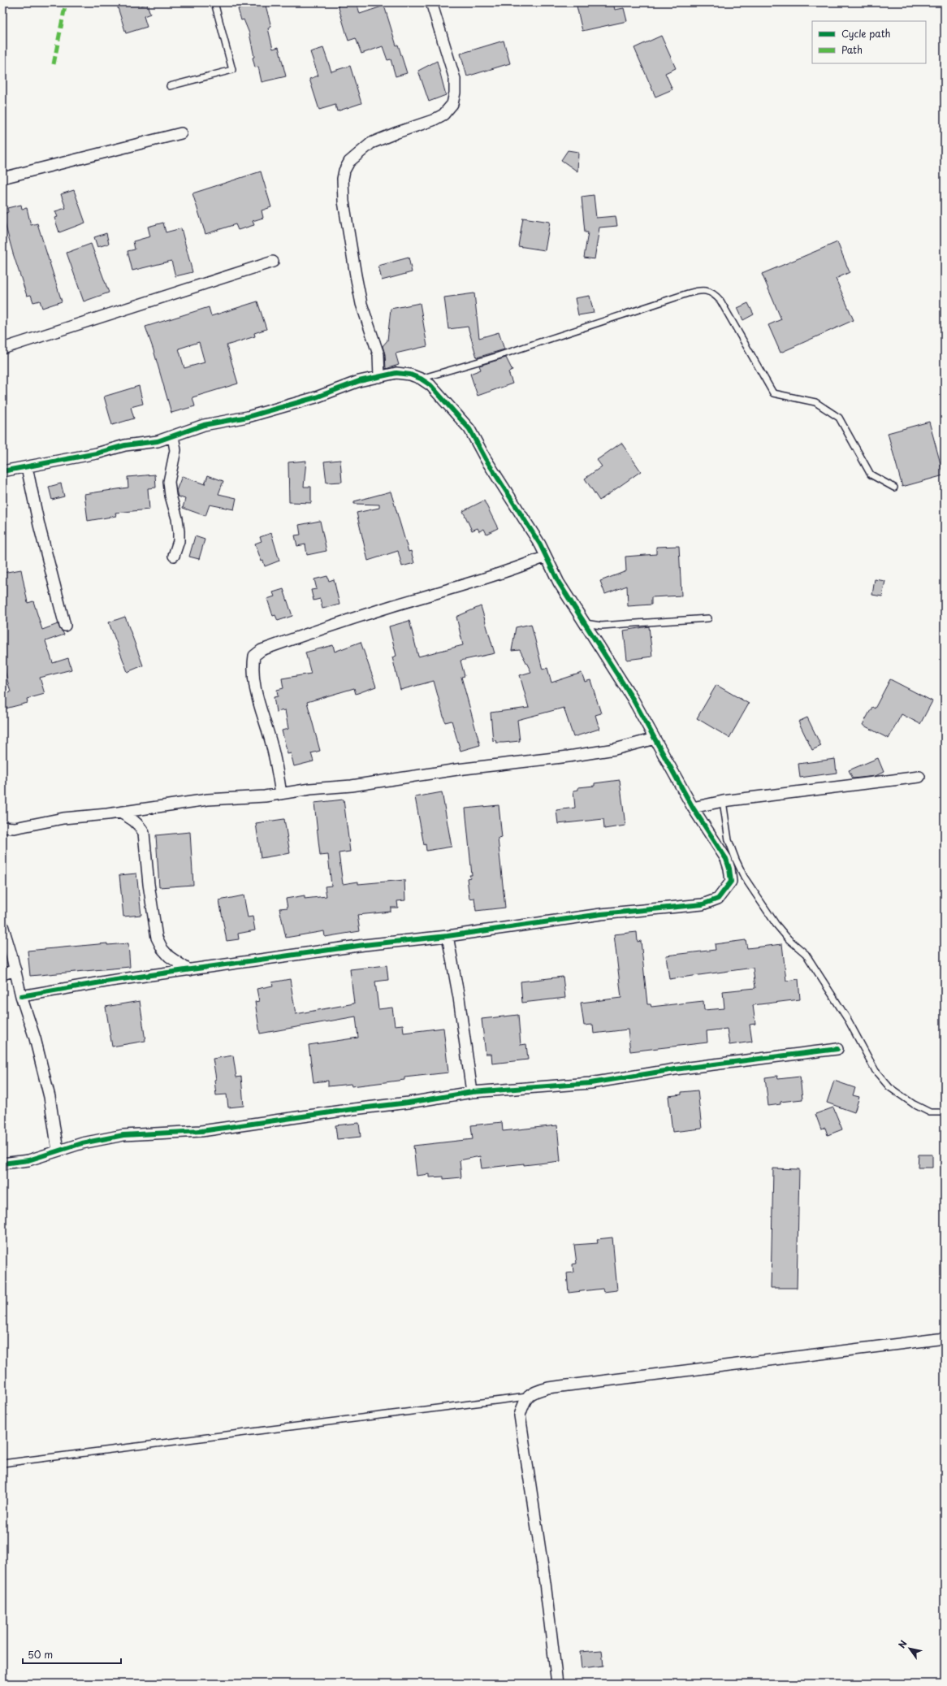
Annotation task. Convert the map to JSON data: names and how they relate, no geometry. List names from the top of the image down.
{
  "legend": ["Cycle path", "Path"],
  "scale_bar": "50 m",
  "north": "top left"
}
